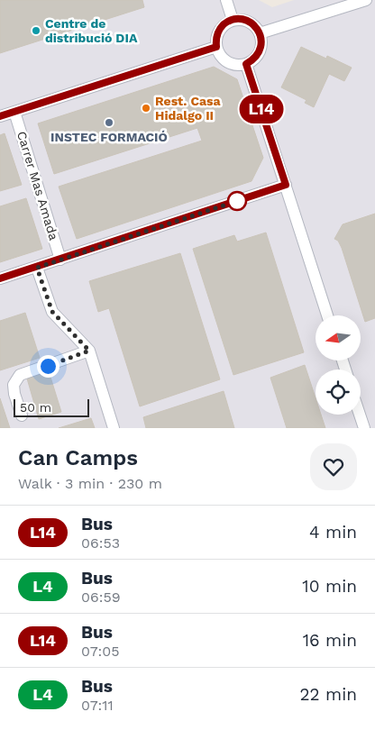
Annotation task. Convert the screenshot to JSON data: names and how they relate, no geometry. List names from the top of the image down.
{
  "streets": {
    "street": ["Carrer Mas Amada"]
  },
  "places": ["Centre de distribució DIA", "Rest. Casa Hidalgo II", "INSTEC FORMACIÓ"],
  "lines": ["bus line L14"],
  "scale_bar": "50 m",
  "north": "left",
  "page": {
    "on_map": "L14",
    "scale": "50 m",
    "heading": ["Can Camps", "Walk · 3 min · 230 m"],
    "list": [
      {
        "mark": "L14",
        "name": "Bus",
        "note": "06:53",
        "value": "4 min"
      },
      {
        "mark": "L4",
        "name": "Bus",
        "note": "06:59",
        "value": "10 min"
      },
      {
        "mark": "L14",
        "name": "Bus",
        "note": "07:05",
        "value": "16 min"
      },
      {
        "mark": "L4",
        "name": "Bus",
        "note": "07:11",
        "value": "22 min"
      }
    ]
  }
}
